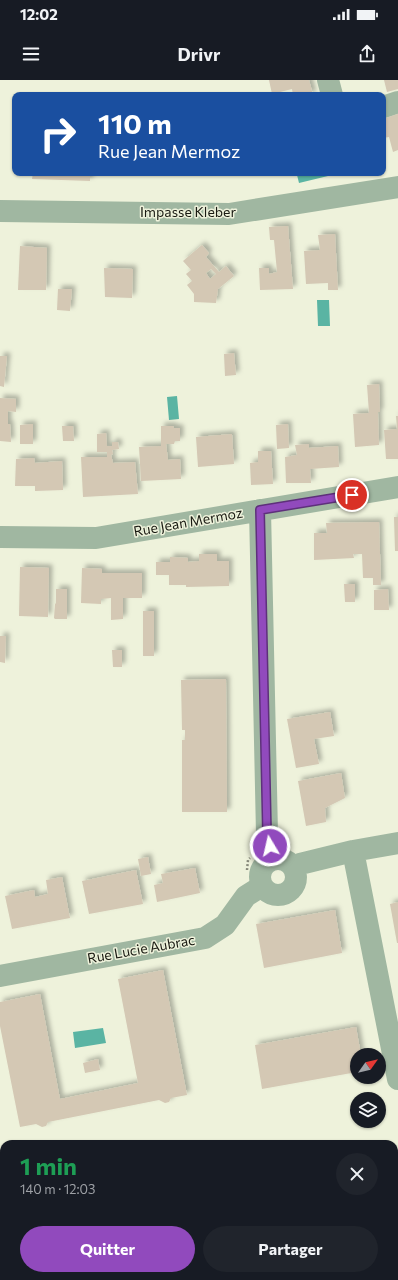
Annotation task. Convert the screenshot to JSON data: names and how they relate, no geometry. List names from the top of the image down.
{
  "streets": {
    "street": ["Impasse Kleber", "Rue Jean Mermoz", "Rue Lucie Aubrac"]
  },
  "north": "top right",
  "page": {
    "status": "12:02",
    "header": "Drivr",
    "turn": ["110 m", "Rue Jean Mermoz"],
    "heading": ["1 min", "140 m · 12:03"],
    "buttons": ["Quitter", "Partager"]
  }
}
